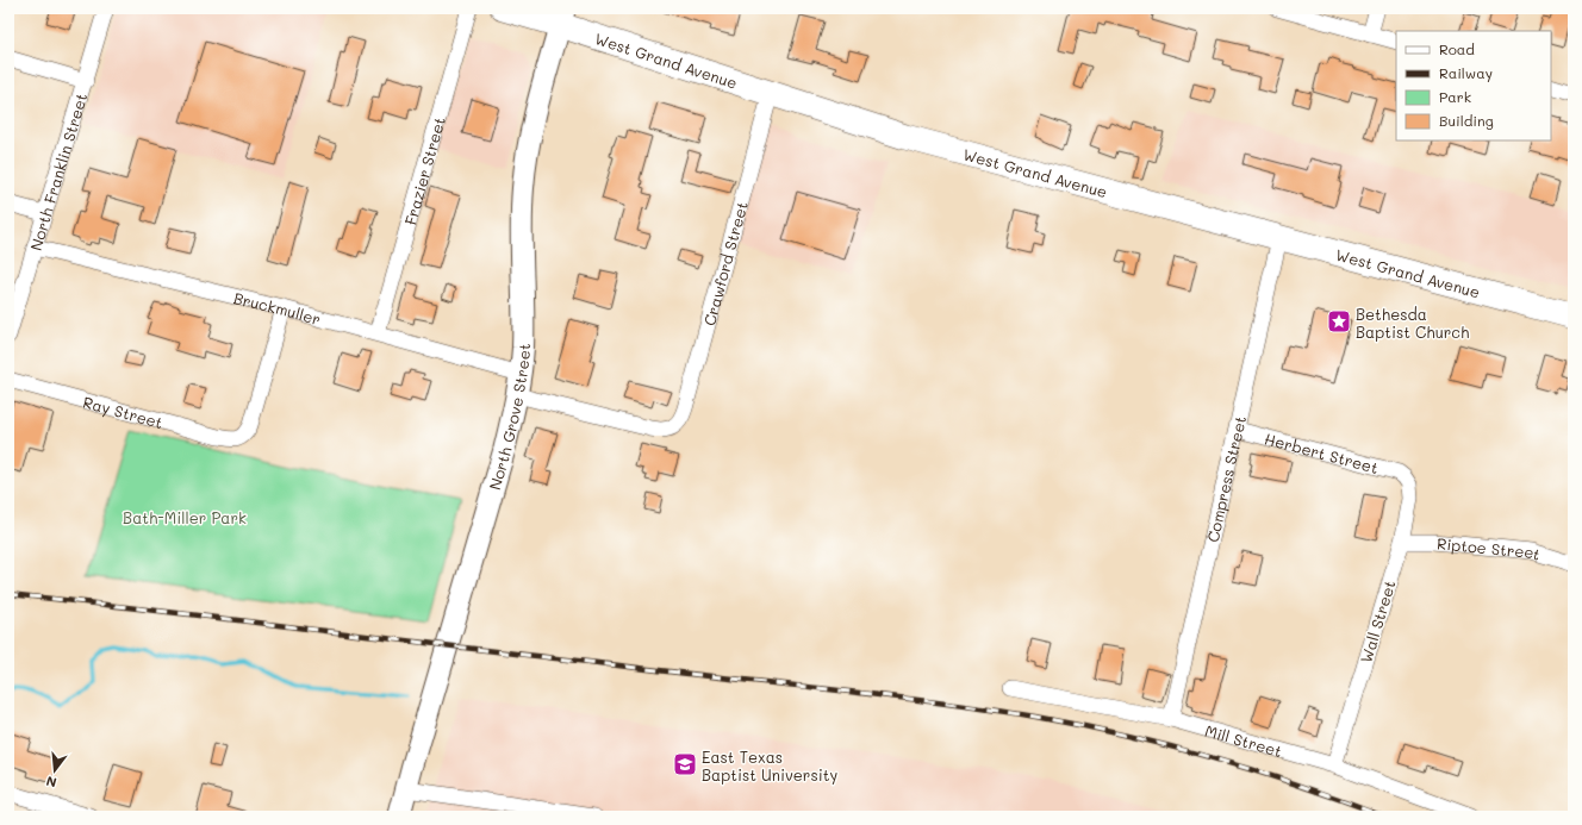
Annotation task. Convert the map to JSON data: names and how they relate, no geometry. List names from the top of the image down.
{
  "streets": {
    "highway": ["West Grand Avenue"],
    "main road": ["North Grove Street"],
    "street": [
      "Frazier Street",
      "North Franklin Street",
      "Crawford Street",
      "Bruckmuller",
      "Ray Street",
      "Herbert Street",
      "Compress Street",
      "Riptoe Street",
      "Wall Street",
      "Mill Street"
    ]
  },
  "crossings": [
    ["West Grand Avenue", "Crawford Street"],
    ["West Grand Avenue", "North Grove Street"],
    ["West Grand Avenue", "Compress Street"],
    ["Frazier Street", "Bruckmuller"],
    ["North Franklin Street", "Bruckmuller"],
    ["Crawford Street", "North Grove Street"],
    ["Bruckmuller", "Ray Street"],
    ["Bruckmuller", "North Grove Street"],
    ["Herbert Street", "Compress Street"],
    ["Herbert Street", "Wall Street"],
    ["Compress Street", "Mill Street"],
    ["Riptoe Street", "Wall Street"],
    ["Wall Street", "Mill Street"]
  ],
  "parks": ["Bath-Miller Park"],
  "places": {
    "place": ["Bethesda Baptist Church"],
    "school or university": ["East Texas Baptist University"]
  },
  "legend": [
    "Road",
    "Railway",
    "Park",
    "Building"
  ],
  "north": "bottom"
}
